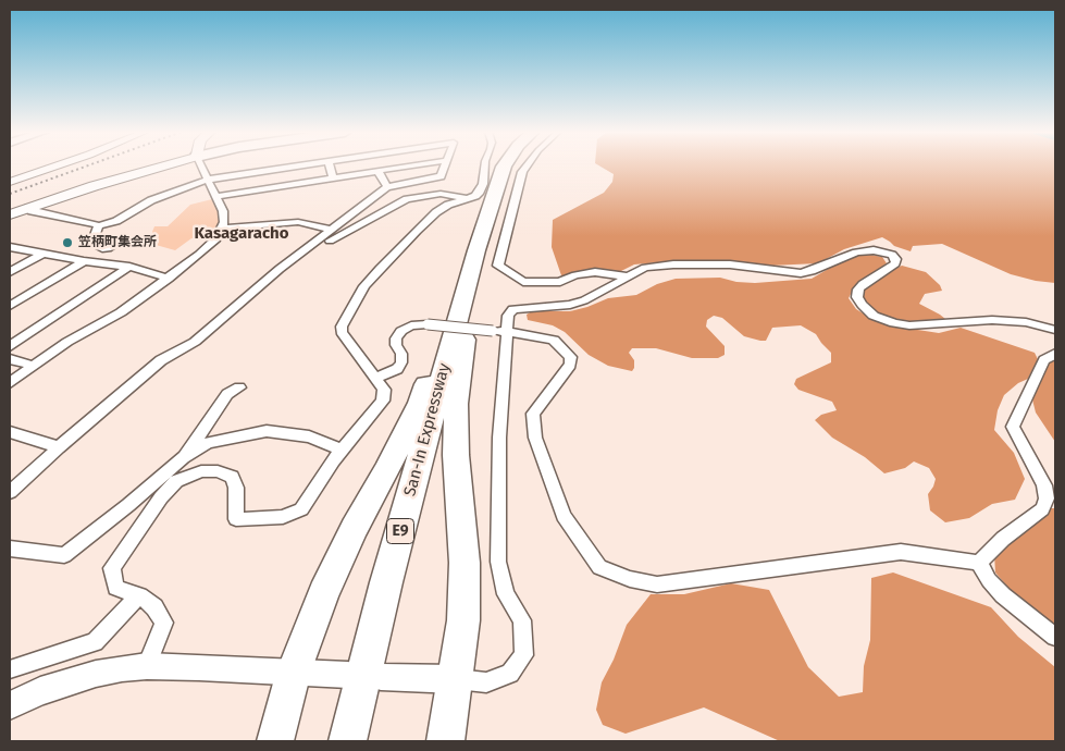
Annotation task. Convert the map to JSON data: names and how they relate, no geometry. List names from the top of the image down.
{
  "streets": {
    "highway": ["San-In Expressway", "E9"]
  },
  "districts": ["Kasagaracho"],
  "places": ["笠柄町集会所"]
}
